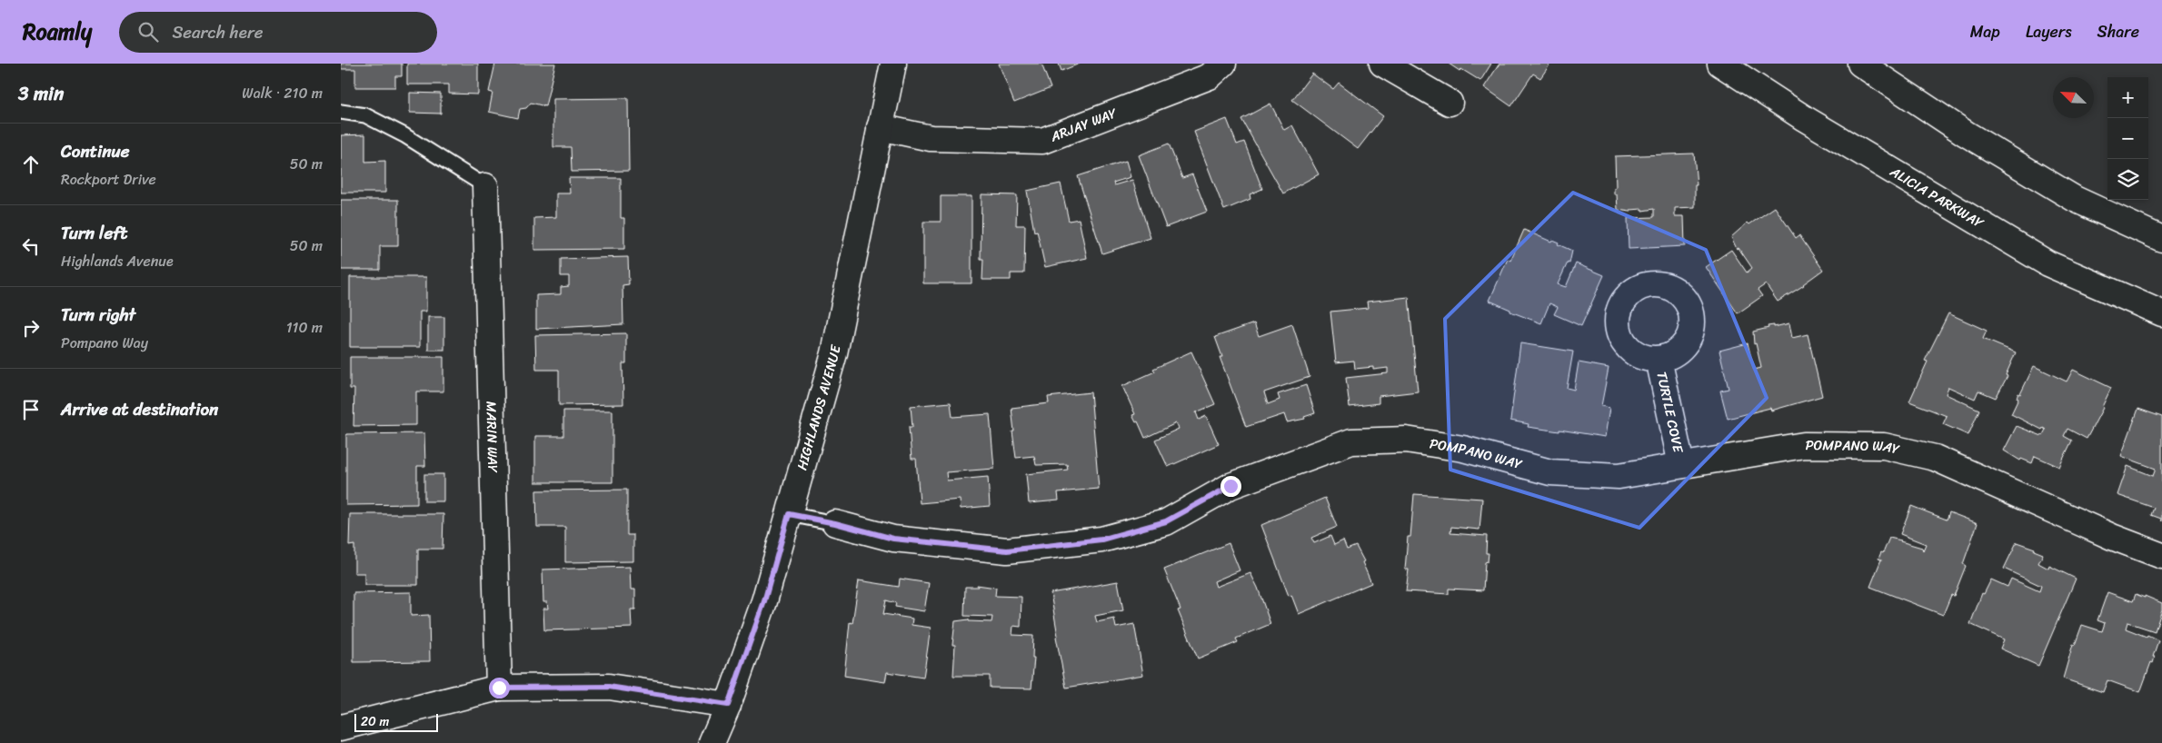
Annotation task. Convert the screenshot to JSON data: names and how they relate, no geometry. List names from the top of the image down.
{
  "streets": {
    "street": [
      "ARJAY WAY",
      "ALICIA PARKWAY",
      "HIGHLANDS AVENUE",
      "TURTLE COVE",
      "MARIN WAY",
      "POMPANO WAY"
    ]
  },
  "crossings": [
    ["ARJAY WAY", "HIGHLANDS AVENUE"],
    ["HIGHLANDS AVENUE", "POMPANO WAY"],
    ["TURTLE COVE", "POMPANO WAY"]
  ],
  "scale_bar": "20 m",
  "north": "top left",
  "page": {
    "header": "Roamly",
    "search": "Search here",
    "nav": ["Map", "Layers", "Share"],
    "heading": ["3 min", "Walk · 210 m"],
    "map_buttons": ["+", "−"],
    "list": [
      ["Continue", "Rockport Drive", "50 m"],
      ["Turn left", "Highlands Avenue", "50 m"],
      ["Turn right", "Pompano Way", "110 m"],
      "Arrive at destination"
    ],
    "scale": "20 m"
  }
}
